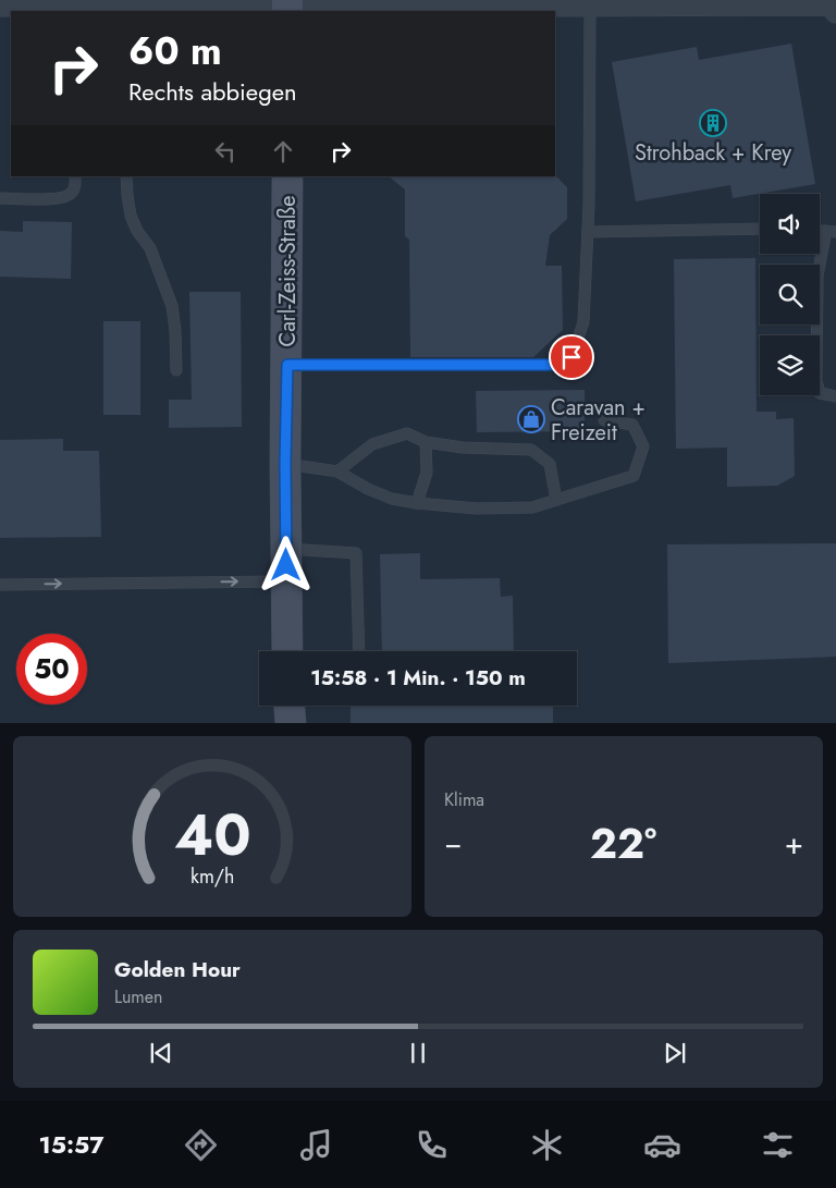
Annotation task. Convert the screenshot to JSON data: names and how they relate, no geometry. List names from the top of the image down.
{
  "streets": {
    "main road": ["Carl-Zeiss-Straße"]
  },
  "places": {
    "building": ["Strohback + Krey"],
    "shop": ["Caravan + Freizeit"]
  },
  "page": {
    "turn": ["60 m", "Rechts abbiegen"],
    "limit": "50",
    "trip": "15:58 · 1 Min. · 150 m",
    "tile": "Klima",
    "heat": ["−", "22°", "+"],
    "song": ["Golden Hour", "Lumen"],
    "tabs": "15:57",
    "gauge": ["40", "km/h"]
  }
}
